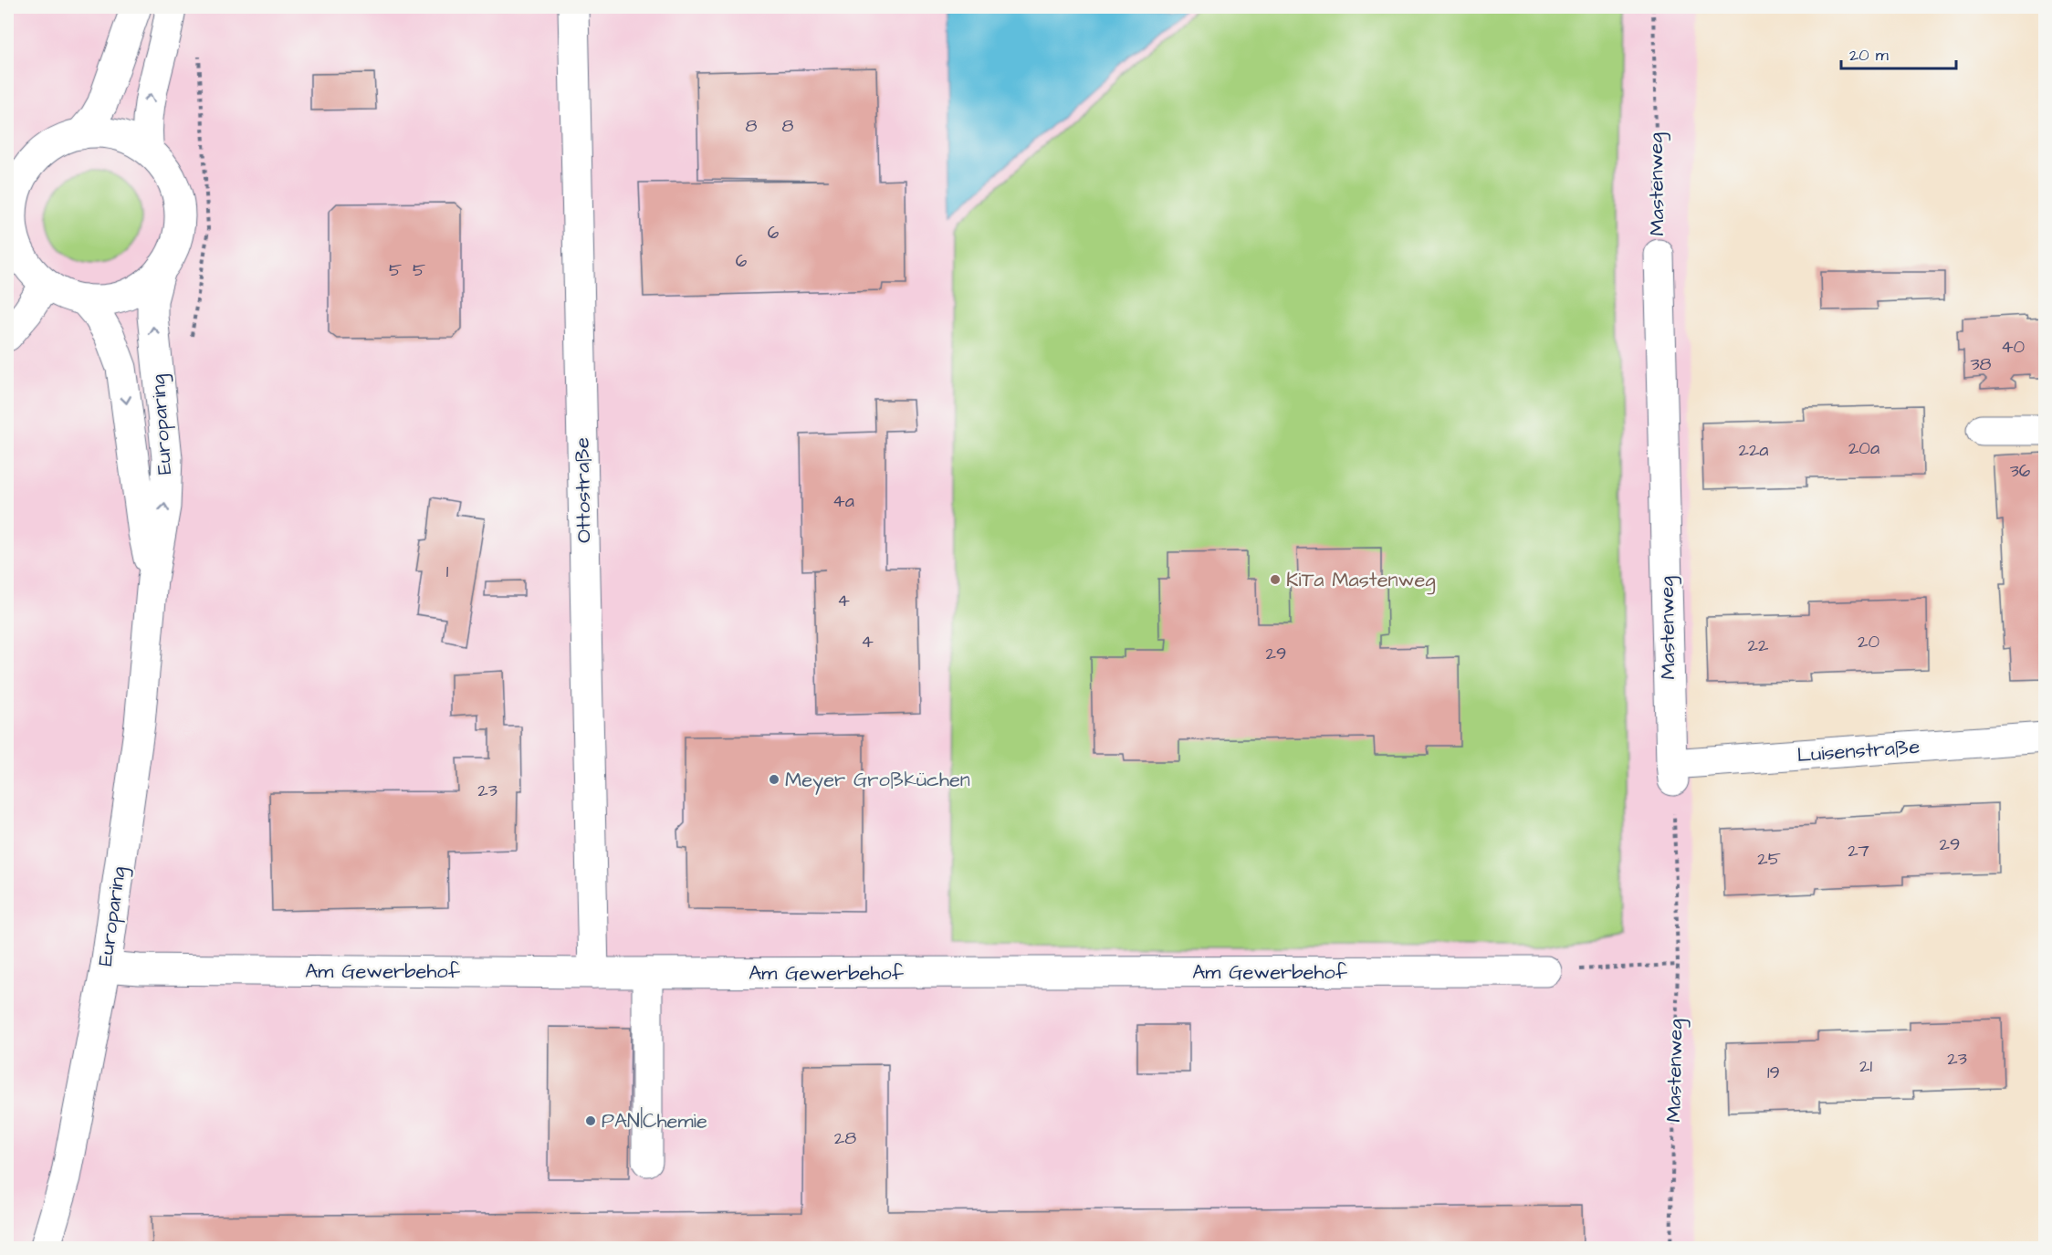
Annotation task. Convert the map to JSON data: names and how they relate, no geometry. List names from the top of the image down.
{
  "streets": {
    "street": [
      "Mastenweg",
      "Europaring",
      "Ottostraße",
      "Luisenstraße",
      "Am Gewerbehof"
    ]
  },
  "crossings": [
    ["Mastenweg", "Luisenstraße"],
    ["Europaring", "Am Gewerbehof"],
    ["Ottostraße", "Am Gewerbehof"]
  ],
  "places": ["KiTa Mastenweg", "Meyer Großküchen", "PAN|Chemie"],
  "house_numbers": [
    "8",
    "8",
    "6",
    "6",
    "5",
    "5",
    "40",
    "38",
    "20a",
    "22a",
    "36",
    "4a",
    "1",
    "4",
    "4",
    "20",
    "22",
    "29",
    "23",
    "29",
    "27",
    "25",
    "23",
    "21",
    "19",
    "28"
  ],
  "scale_bar": "20 m"
}
